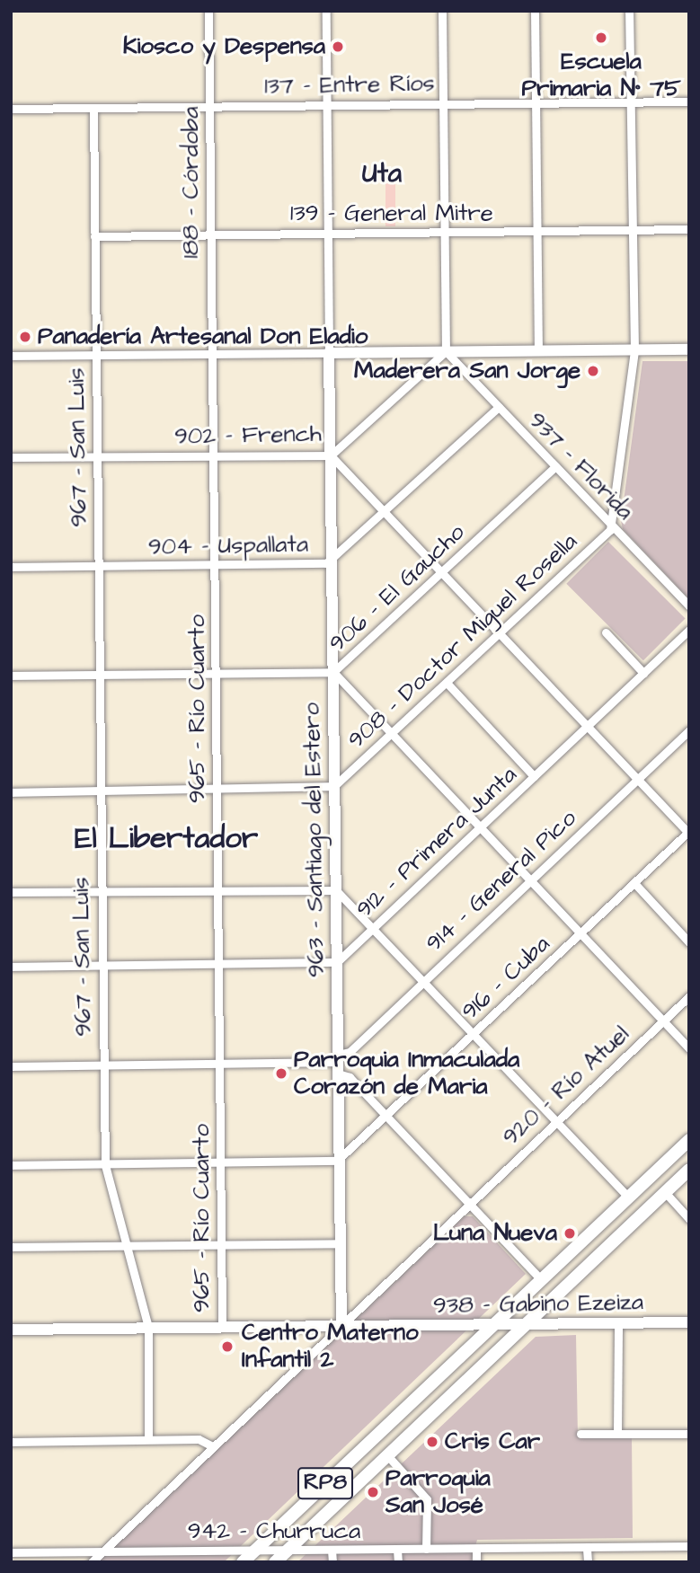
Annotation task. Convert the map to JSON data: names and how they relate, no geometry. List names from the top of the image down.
{
  "streets": {
    "main road": ["RP8"],
    "street": [
      "137 - Entre Ríos",
      "188 - Córdoba",
      "139 - General Mitre",
      "902 - French",
      "967 - San Luis",
      "937 - Florida",
      "904 - Uspallata",
      "906 - El Gaucho",
      "908 - Doctor Miguel Rosella",
      "965 - Río Cuarto",
      "963 - Santiago del Estero",
      "912 - Primera Junta",
      "914 - General Pico",
      "916 - Cuba",
      "920 - Río Atuel",
      "938 - Gabino Ezeiza",
      "942 - Churruca"
    ]
  },
  "crossings": [
    ["137 - Entre Ríos", "188 - Córdoba"],
    ["137 - Entre Ríos", "967 - San Luis"],
    ["188 - Córdoba", "139 - General Mitre"],
    ["188 - Córdoba", "965 - Río Cuarto"],
    ["139 - General Mitre", "967 - San Luis"],
    ["902 - French", "967 - San Luis"],
    ["902 - French", "937 - Florida"],
    ["902 - French", "965 - Río Cuarto"],
    ["902 - French", "963 - Santiago del Estero"],
    ["967 - San Luis", "904 - Uspallata"],
    ["967 - San Luis", "906 - El Gaucho"],
    ["967 - San Luis", "938 - Gabino Ezeiza"],
    ["937 - Florida", "904 - Uspallata"],
    ["937 - Florida", "906 - El Gaucho"],
    ["937 - Florida", "908 - Doctor Miguel Rosella"],
    ["904 - Uspallata", "965 - Río Cuarto"],
    ["904 - Uspallata", "963 - Santiago del Estero"],
    ["906 - El Gaucho", "965 - Río Cuarto"],
    ["906 - El Gaucho", "963 - Santiago del Estero"],
    ["908 - Doctor Miguel Rosella", "963 - Santiago del Estero"],
    ["965 - Río Cuarto", "938 - Gabino Ezeiza"],
    ["963 - Santiago del Estero", "912 - Primera Junta"],
    ["963 - Santiago del Estero", "914 - General Pico"],
    ["963 - Santiago del Estero", "916 - Cuba"],
    ["963 - Santiago del Estero", "920 - Río Atuel"],
    ["963 - Santiago del Estero", "938 - Gabino Ezeiza"],
    ["920 - Río Atuel", "938 - Gabino Ezeiza"],
    ["920 - Río Atuel", "942 - Churruca"],
    ["938 - Gabino Ezeiza", "RP8"],
    ["RP8", "942 - Churruca"]
  ],
  "districts": ["Uta", "El Libertador"],
  "places": [
    "Escuela Primaria N° 75",
    "Kiosco y Despensa",
    "Panadería Artesanal Don Eladio",
    "Maderera San Jorge",
    "Parroquia Inmaculada Corazón de Maria",
    "Luna Nueva",
    "Centro Materno Infantil 2",
    "Cris Car",
    "Parroquia San José"
  ]
}
